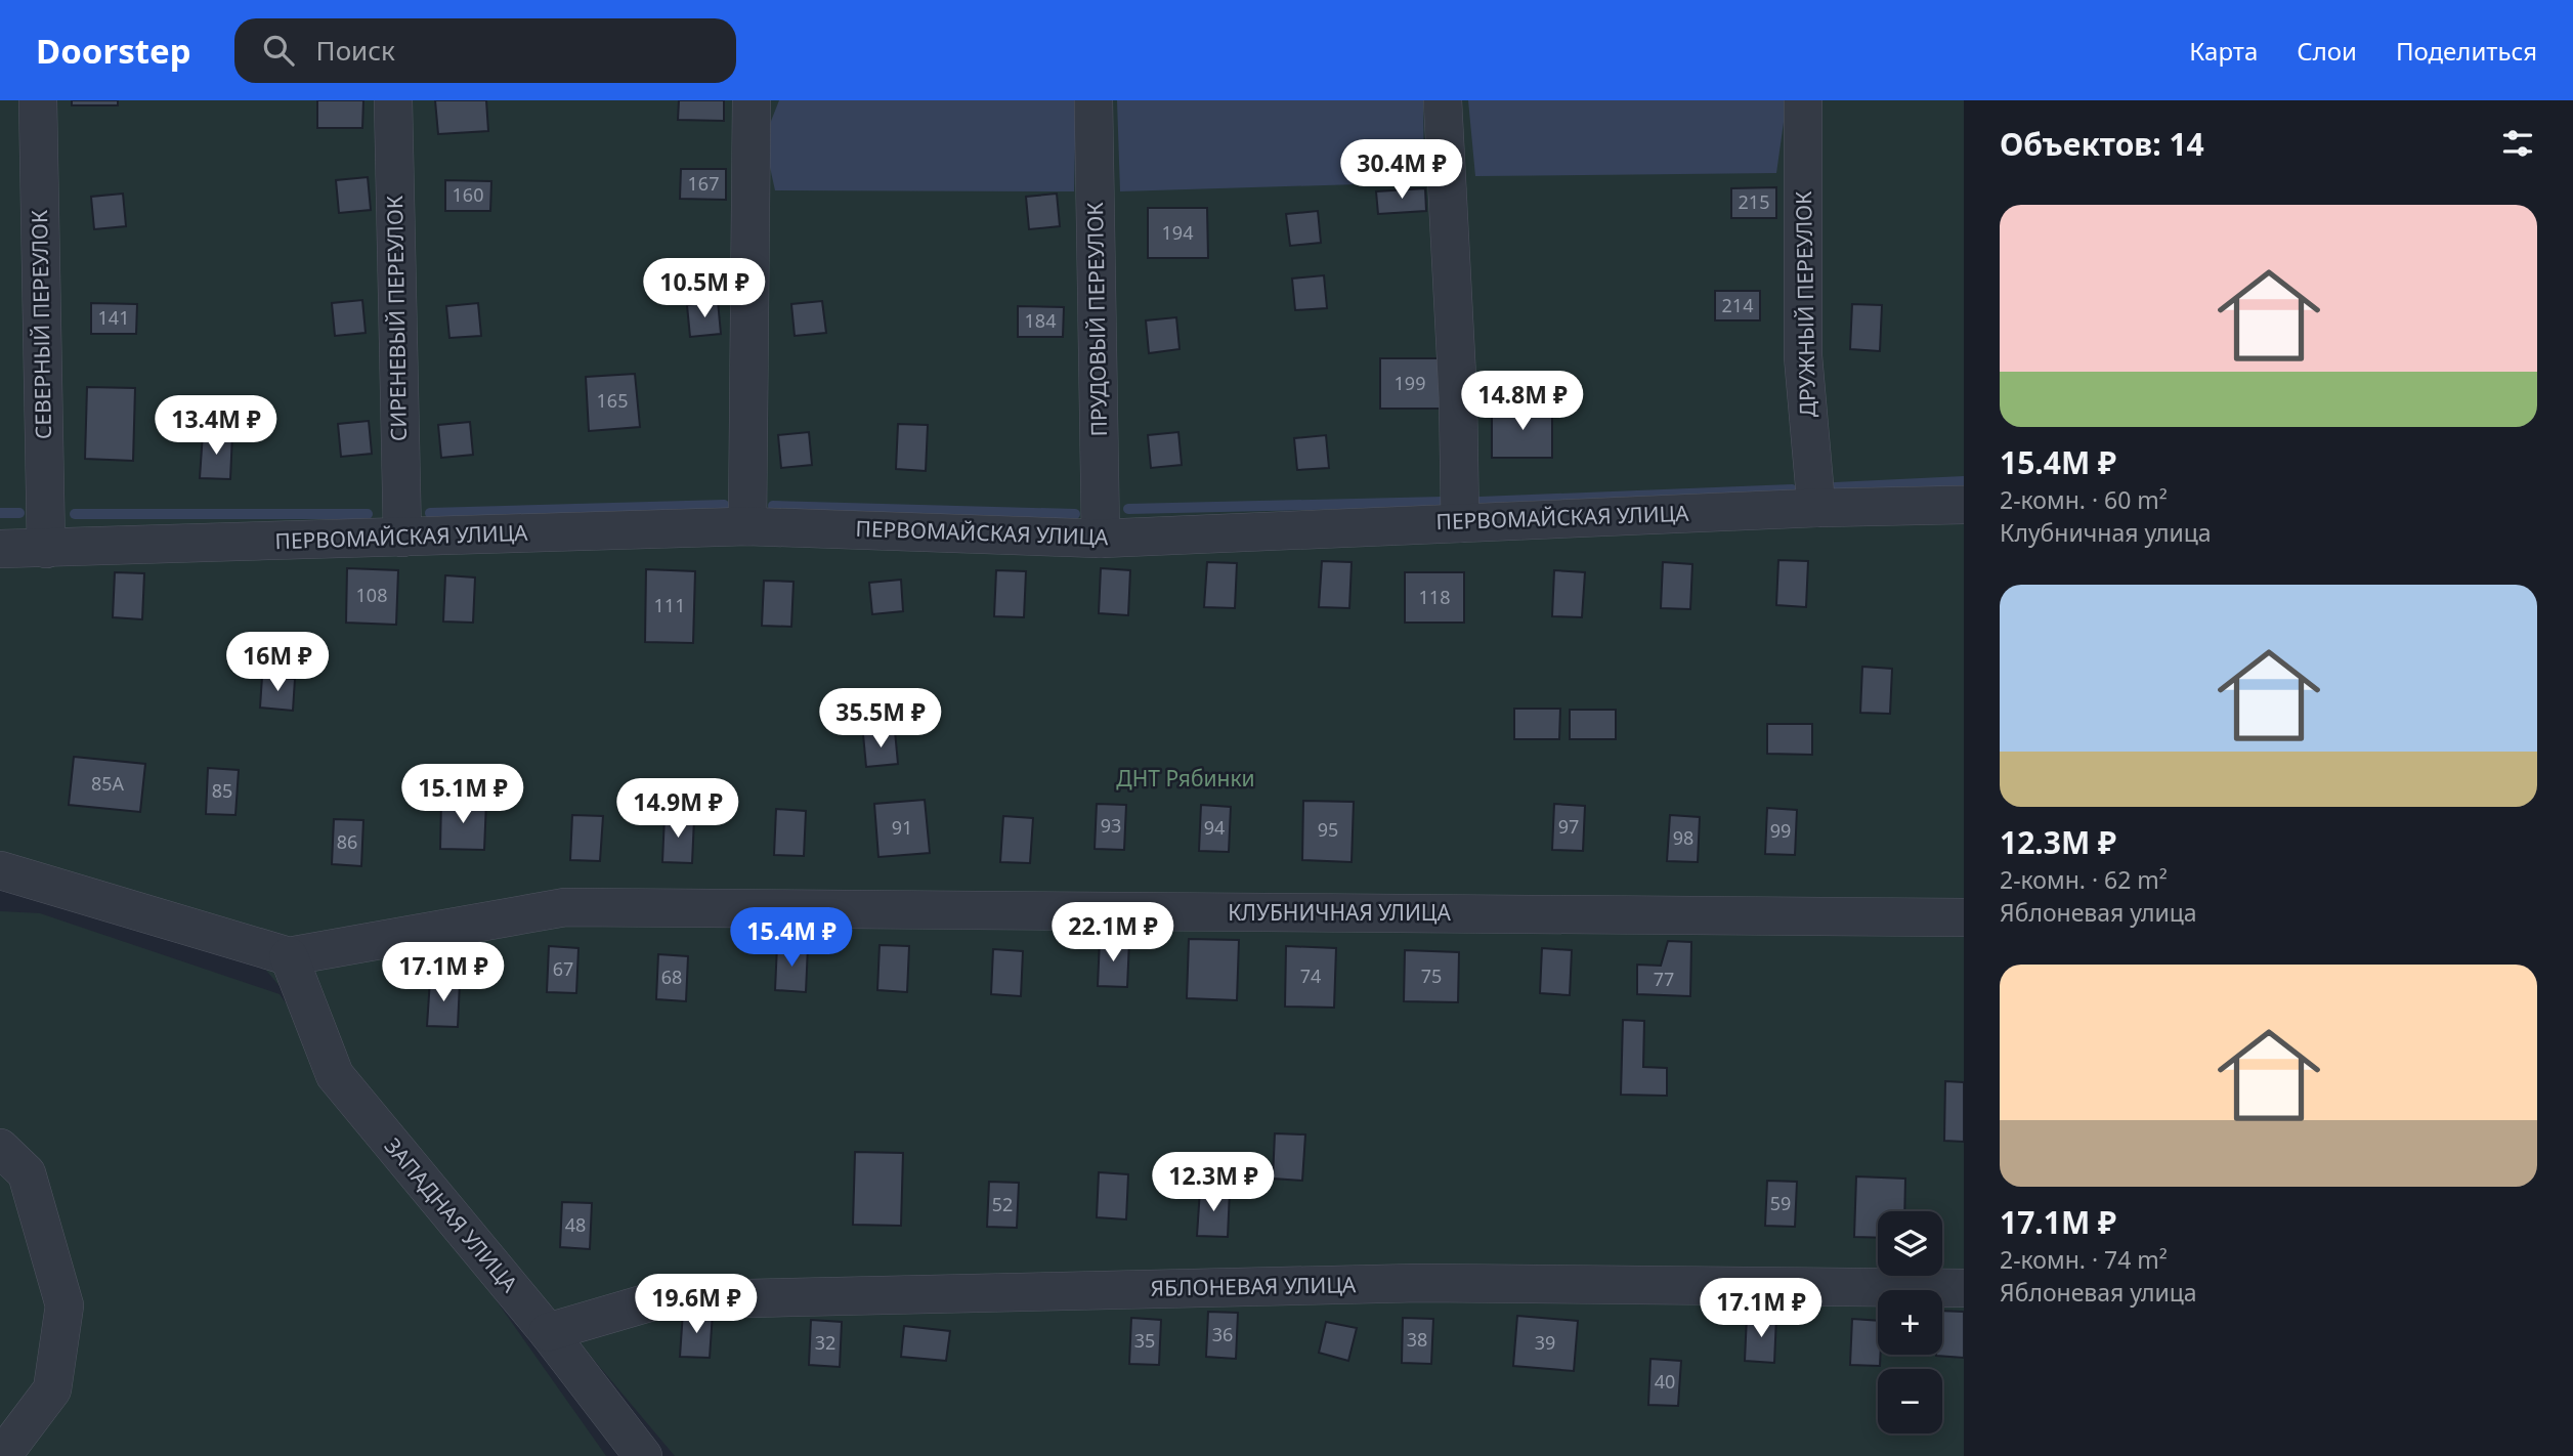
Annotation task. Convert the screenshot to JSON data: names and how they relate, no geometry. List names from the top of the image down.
{
  "streets": {
    "street": [
      "ДРУЖНЫЙ ПЕРЕУЛОК",
      "СИРЕНЕВЫЙ ПЕРЕУЛОК",
      "ПРУДОВЫЙ ПЕРЕУЛОК",
      "СЕВЕРНЫЙ ПЕРЕУЛОК",
      "ПЕРВОМАЙСКАЯ УЛИЦА",
      "КЛУБНИЧНАЯ УЛИЦА",
      "ЗАПАДНАЯ УЛИЦА",
      "ЯБЛОНЕВАЯ УЛИЦА"
    ]
  },
  "crossings": [
    ["ДРУЖНЫЙ ПЕРЕУЛОК", "ПЕРВОМАЙСКАЯ УЛИЦА"],
    ["СИРЕНЕВЫЙ ПЕРЕУЛОК", "ПЕРВОМАЙСКАЯ УЛИЦА"],
    ["ПРУДОВЫЙ ПЕРЕУЛОК", "ПЕРВОМАЙСКАЯ УЛИЦА"],
    ["СЕВЕРНЫЙ ПЕРЕУЛОК", "ПЕРВОМАЙСКАЯ УЛИЦА"],
    ["КЛУБНИЧНАЯ УЛИЦА", "ЗАПАДНАЯ УЛИЦА"],
    ["ЗАПАДНАЯ УЛИЦА", "ЯБЛОНЕВАЯ УЛИЦА"]
  ],
  "parks": ["ДНТ Рябинки"],
  "house_numbers": [
    "167",
    "160",
    "215",
    "194",
    "214",
    "141",
    "184",
    "199",
    "165",
    "108",
    "118",
    "111",
    "85А",
    "85",
    "93",
    "97",
    "91",
    "94",
    "95",
    "99",
    "98",
    "86",
    "67",
    "74",
    "75",
    "68",
    "77",
    "59",
    "52",
    "48",
    "36",
    "38",
    "35",
    "32",
    "39",
    "40"
  ],
  "page": {
    "header": "Doorstep",
    "search": "Поиск",
    "nav": ["Карта", "Слои", "Поделиться"],
    "heading": "Объектов: 14",
    "price": [
      "30.4M ₽",
      "10.5M ₽",
      "14.8M ₽",
      "13.4M ₽",
      "16M ₽",
      "35.5M ₽",
      "15.1M ₽",
      "14.9M ₽",
      "22.1M ₽",
      "15.4M ₽",
      "17.1M ₽",
      "12.3M ₽",
      "19.6M ₽",
      "17.1M ₽"
    ],
    "list": [
      {
        "name": "15.4M ₽",
        "note": "2-комн. · 60 m² · Клубничная улица"
      },
      {
        "name": "12.3M ₽",
        "note": "2-комн. · 62 m² · Яблоневая улица"
      },
      {
        "name": "17.1M ₽",
        "note": "2-комн. · 74 m² · Яблоневая улица"
      }
    ],
    "map_buttons": ["+", "−"]
  }
}
